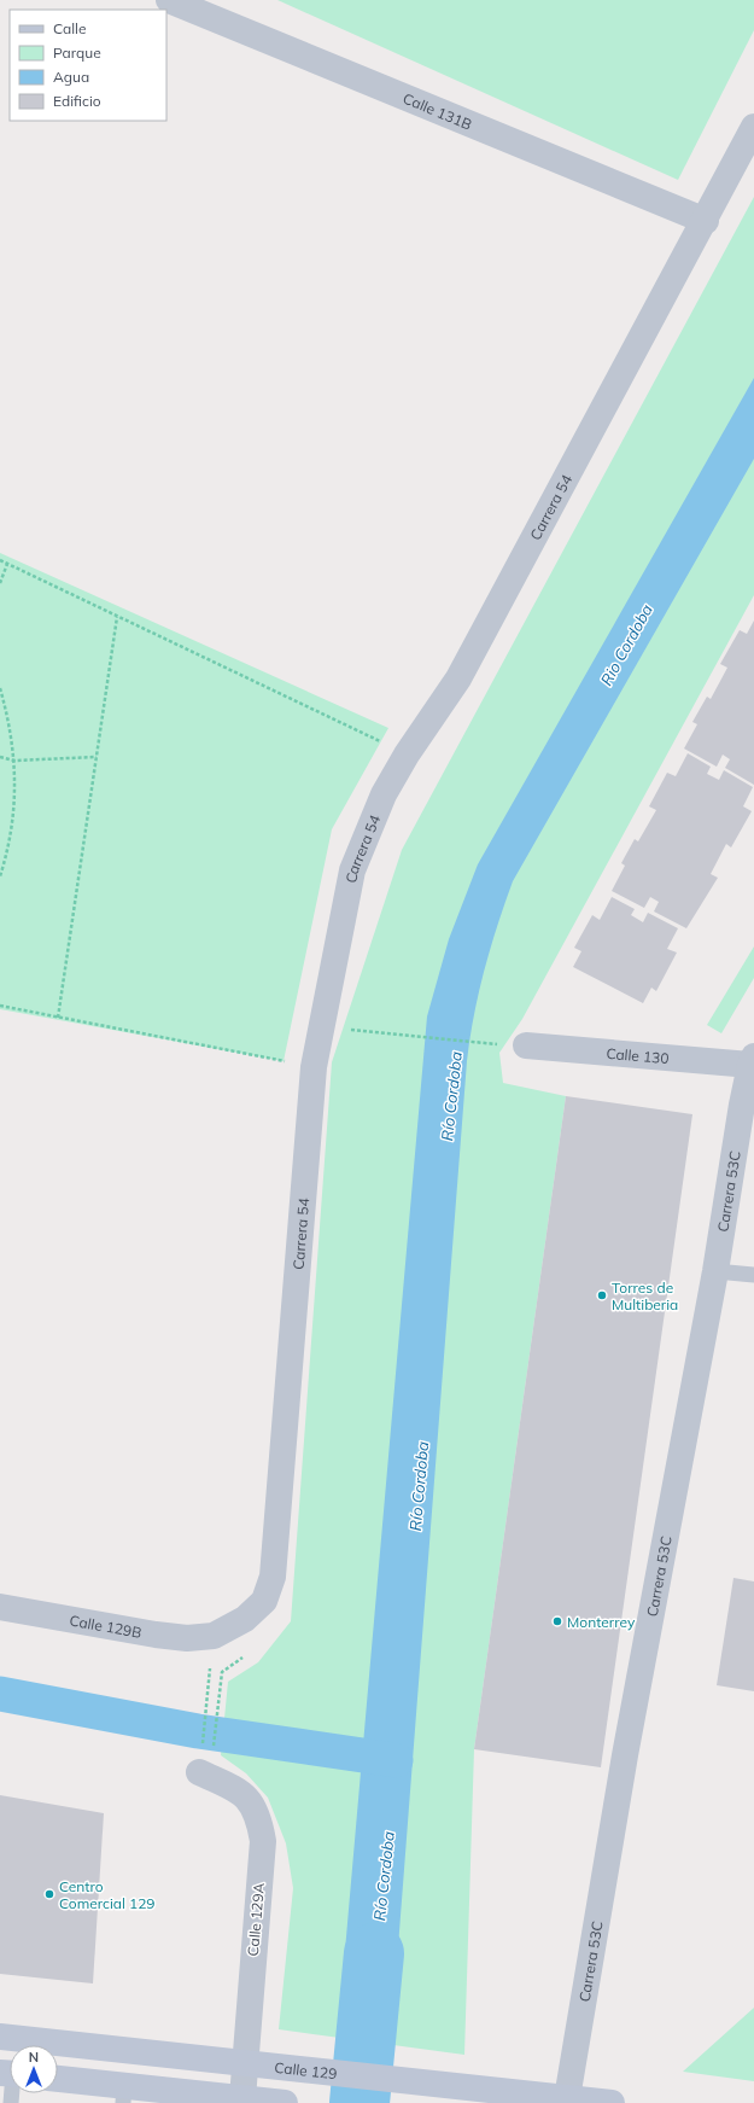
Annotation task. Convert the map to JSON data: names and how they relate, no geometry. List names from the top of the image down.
{
  "streets": {
    "main road": ["Calle 129"],
    "street": [
      "Calle 131B",
      "Carrera 54",
      "Calle 130",
      "Carrera 53C",
      "Calle 129B",
      "Calle 129A"
    ]
  },
  "crossings": [
    ["Calle 131B", "Carrera 54"],
    ["Carrera 54", "Calle 129B"],
    ["Calle 130", "Carrera 53C"],
    ["Carrera 53C", "Calle 129"],
    ["Calle 129A", "Calle 129"]
  ],
  "water": ["Rio Cordoba", "Río Cordoba"],
  "places": ["Torres de Multiberia", "Monterrey", "Centro Comercial 129"],
  "legend": [
    "Calle",
    "Parque",
    "Agua",
    "Edificio"
  ],
  "north": "top"
}
